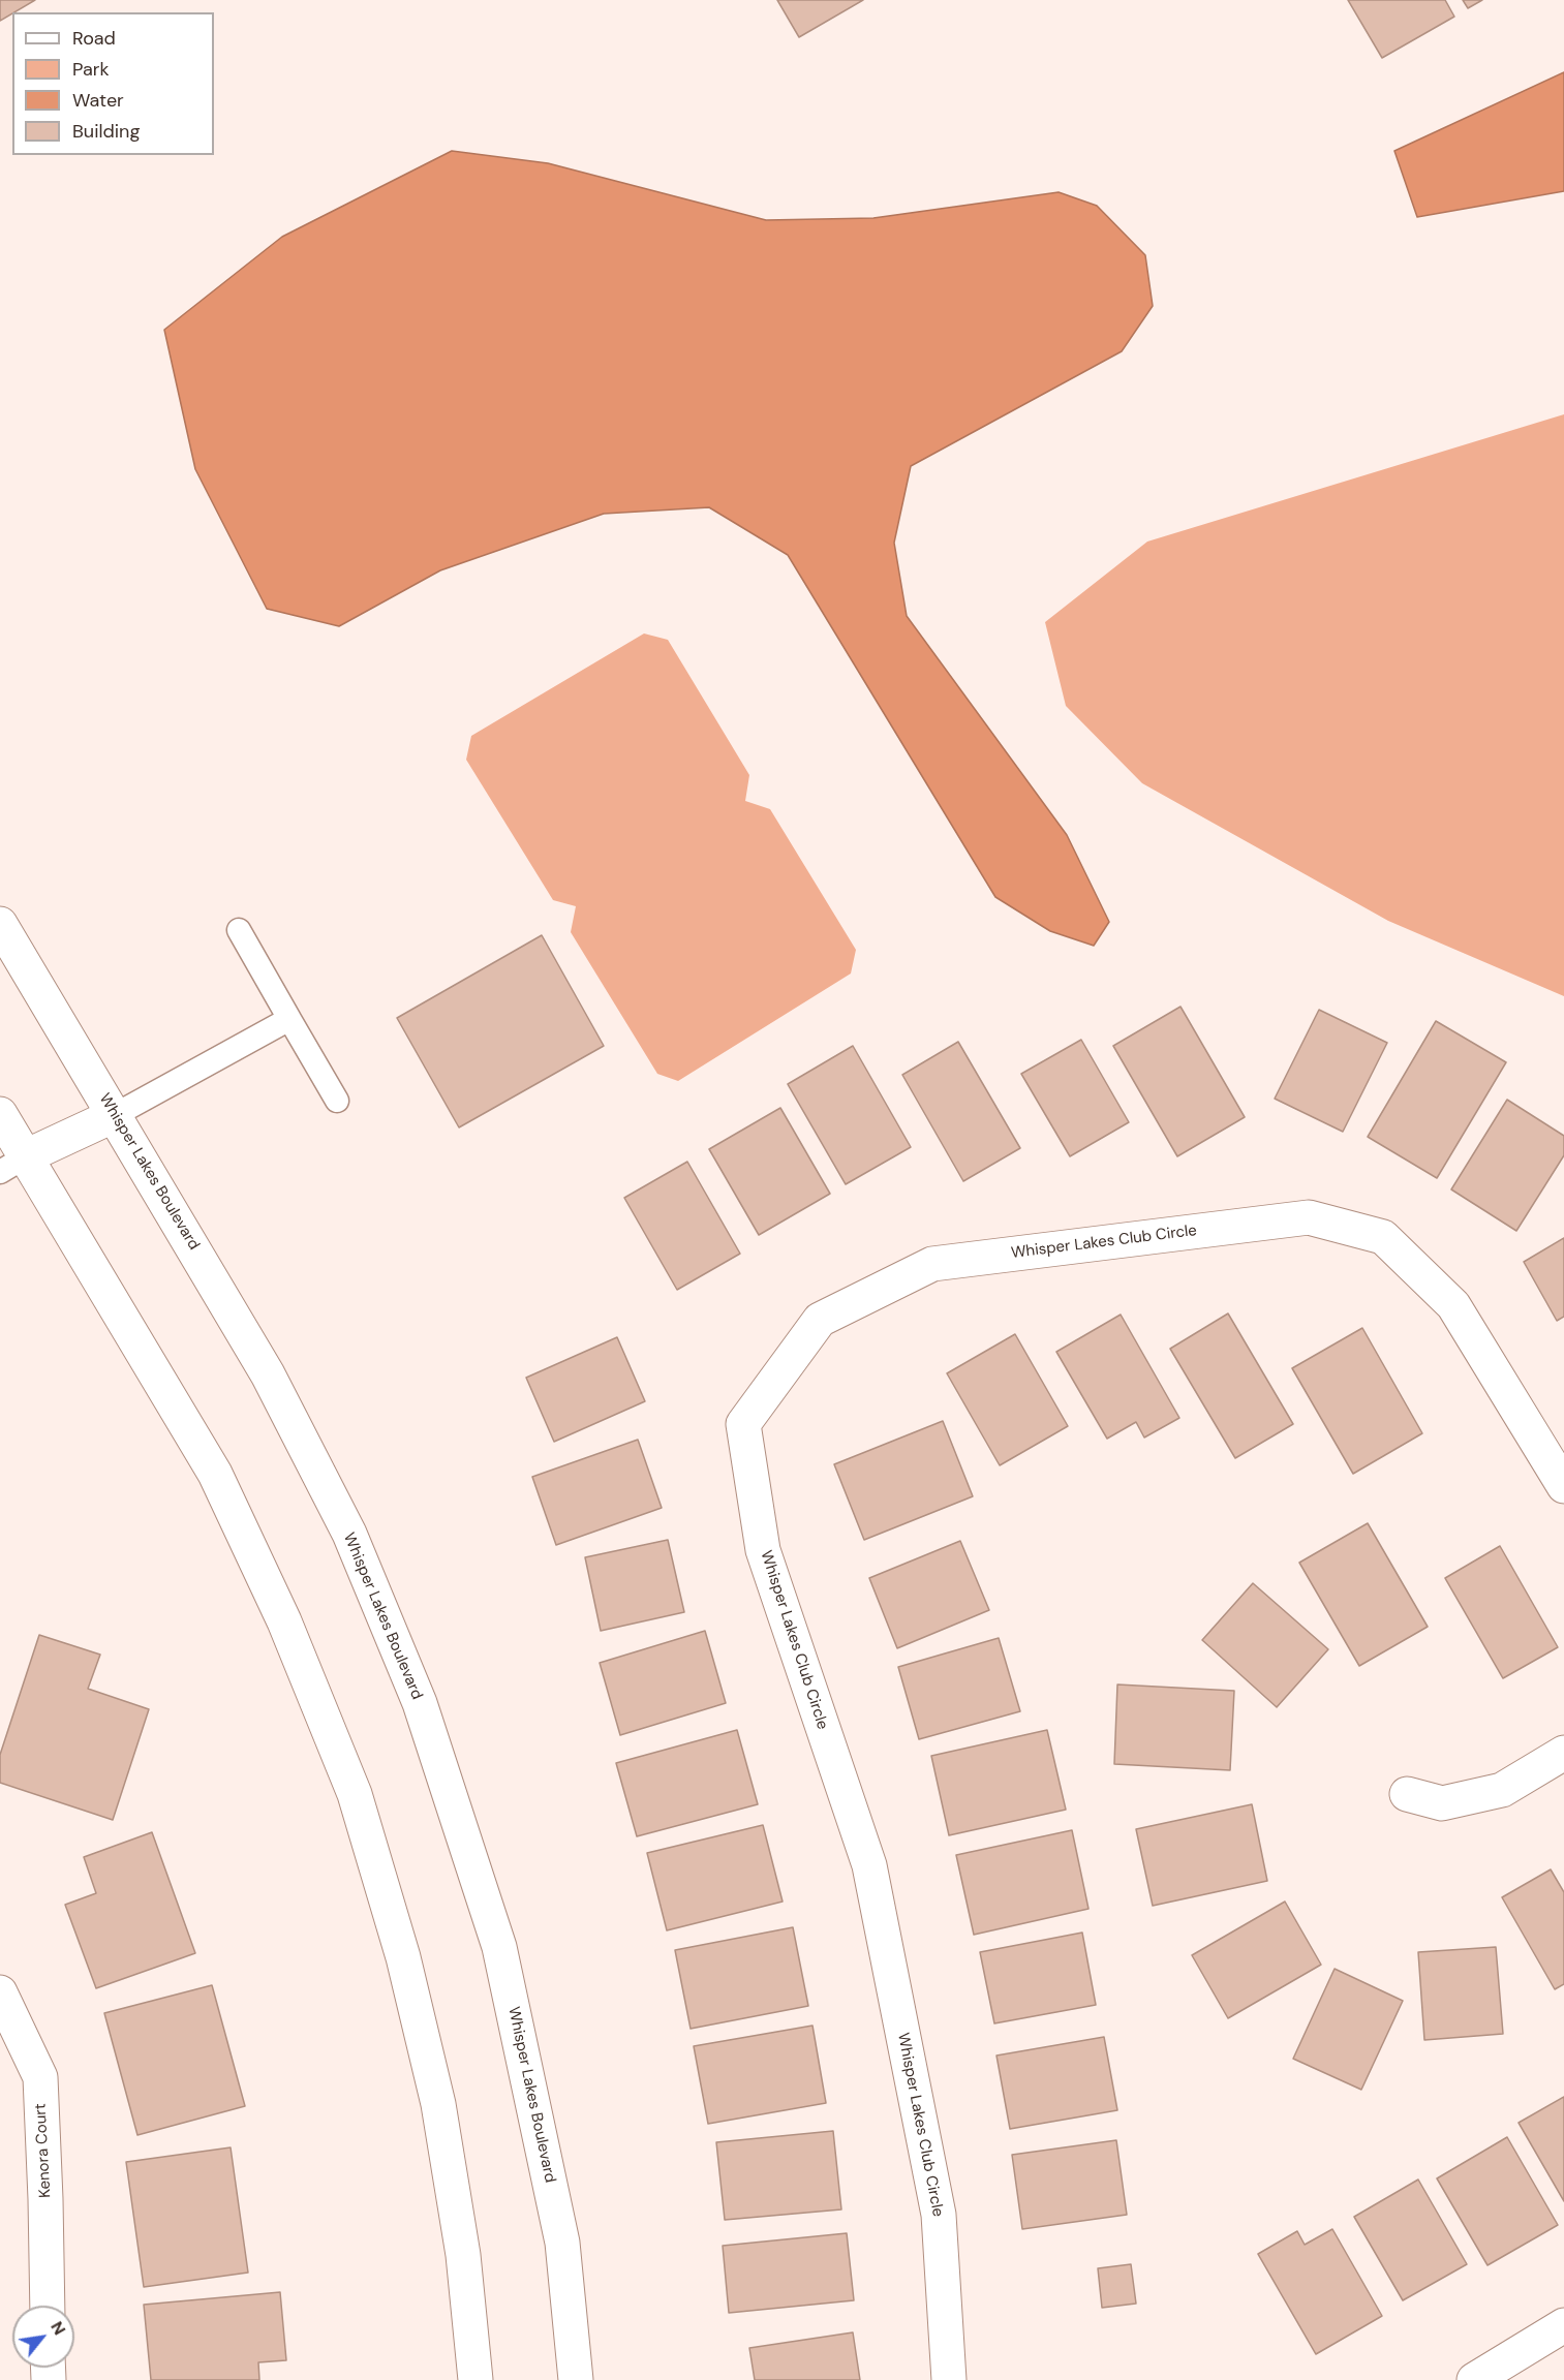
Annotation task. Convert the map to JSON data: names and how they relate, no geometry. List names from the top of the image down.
{
  "streets": {
    "street": ["Whisper Lakes Boulevard", "Whisper Lakes Club Circle", "Kenora Court"]
  },
  "legend": [
    "Road",
    "Park",
    "Water",
    "Building"
  ],
  "north": "top right"
}
